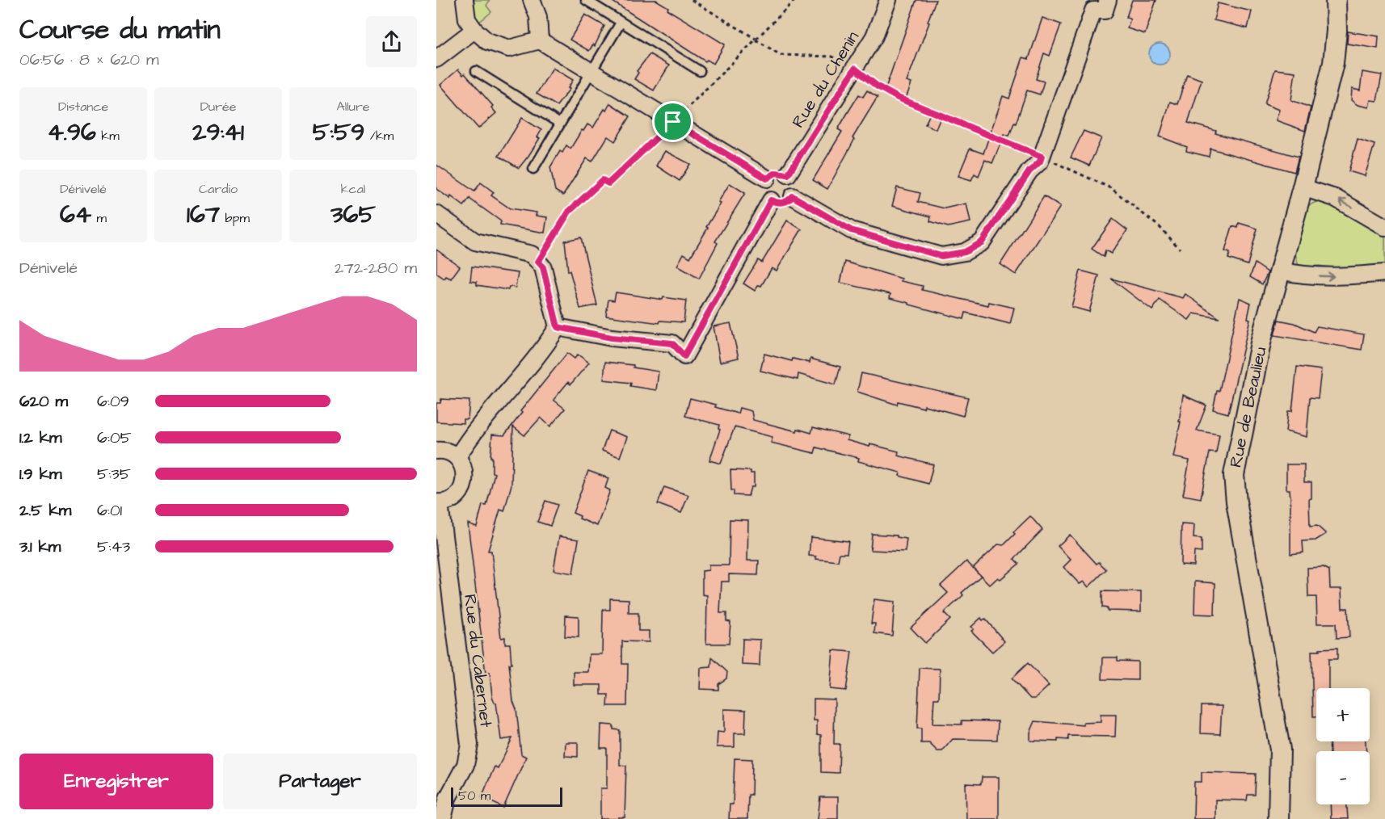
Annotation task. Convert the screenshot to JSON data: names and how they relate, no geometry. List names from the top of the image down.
{
  "streets": {
    "street": ["Rue du Chenin", "Rue de Beaulieu", "Rue du Cabernet"]
  },
  "scale_bar": "50 m",
  "page": {
    "heading": ["Course du matin", "06:56 · 8 × 620 m"],
    "stats": [
      ["Distance", "4.96 km"],
      ["Durée", "29:41"],
      ["Allure", "5:59 /km"],
      ["Dénivelé", "64 m"],
      ["Cardio", "167 bpm"],
      ["kcal", "365"]
    ],
    "chart": ["Dénivelé", "272–280 m"],
    "list": [
      {
        "name": "620 m",
        "note": "6:09"
      },
      {
        "name": "1.2 km",
        "note": "6:05"
      },
      {
        "name": "1.9 km",
        "note": "5:35"
      },
      {
        "name": "2.5 km",
        "note": "6:01"
      },
      {
        "name": "3.1 km",
        "note": "5:43"
      }
    ],
    "map_buttons": ["+", "−"],
    "buttons": ["Enregistrer", "Partager"],
    "scale": "50 m"
  }
}
